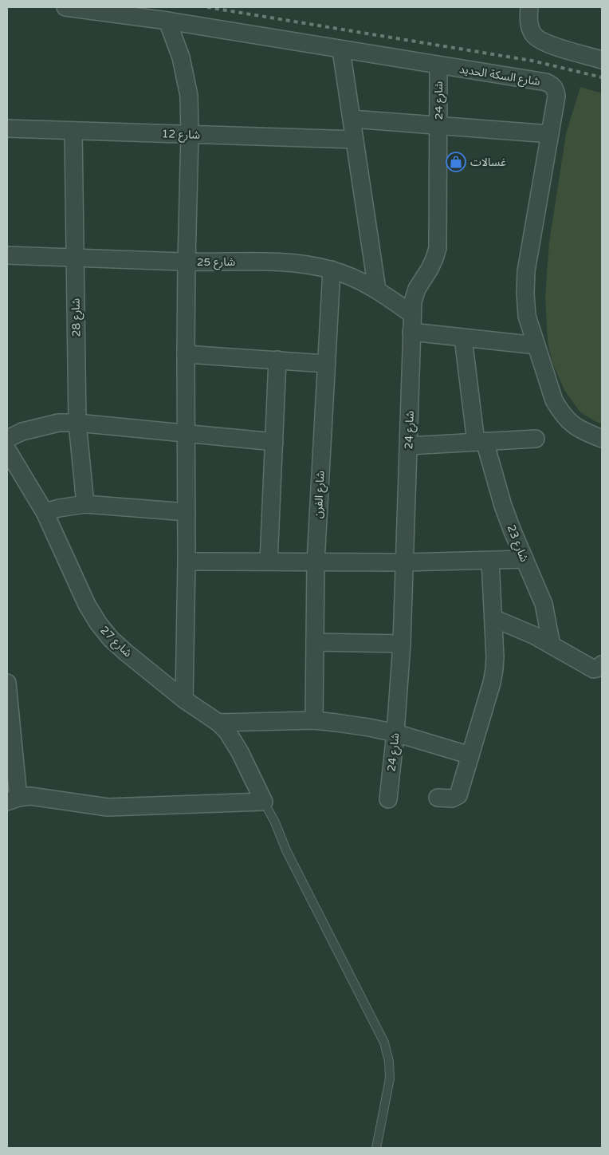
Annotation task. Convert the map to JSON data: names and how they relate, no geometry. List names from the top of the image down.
{
  "streets": {
    "street": [
      "شارع السكة الحديد",
      "شارع 24",
      "شارع 12",
      "شارع 25",
      "شارع 28",
      "شارع الفرن",
      "شارع 23",
      "شارع 27"
    ]
  },
  "crossings": [
    ["شارع السكة الحديد", "شارع 24"],
    ["شارع 24", "شارع 25"],
    ["شارع 12", "شارع 28"],
    ["شارع 25", "شارع 28"],
    ["شارع 25", "شارع الفرن"]
  ],
  "places": {
    "shop": ["غسالات"]
  }
}
